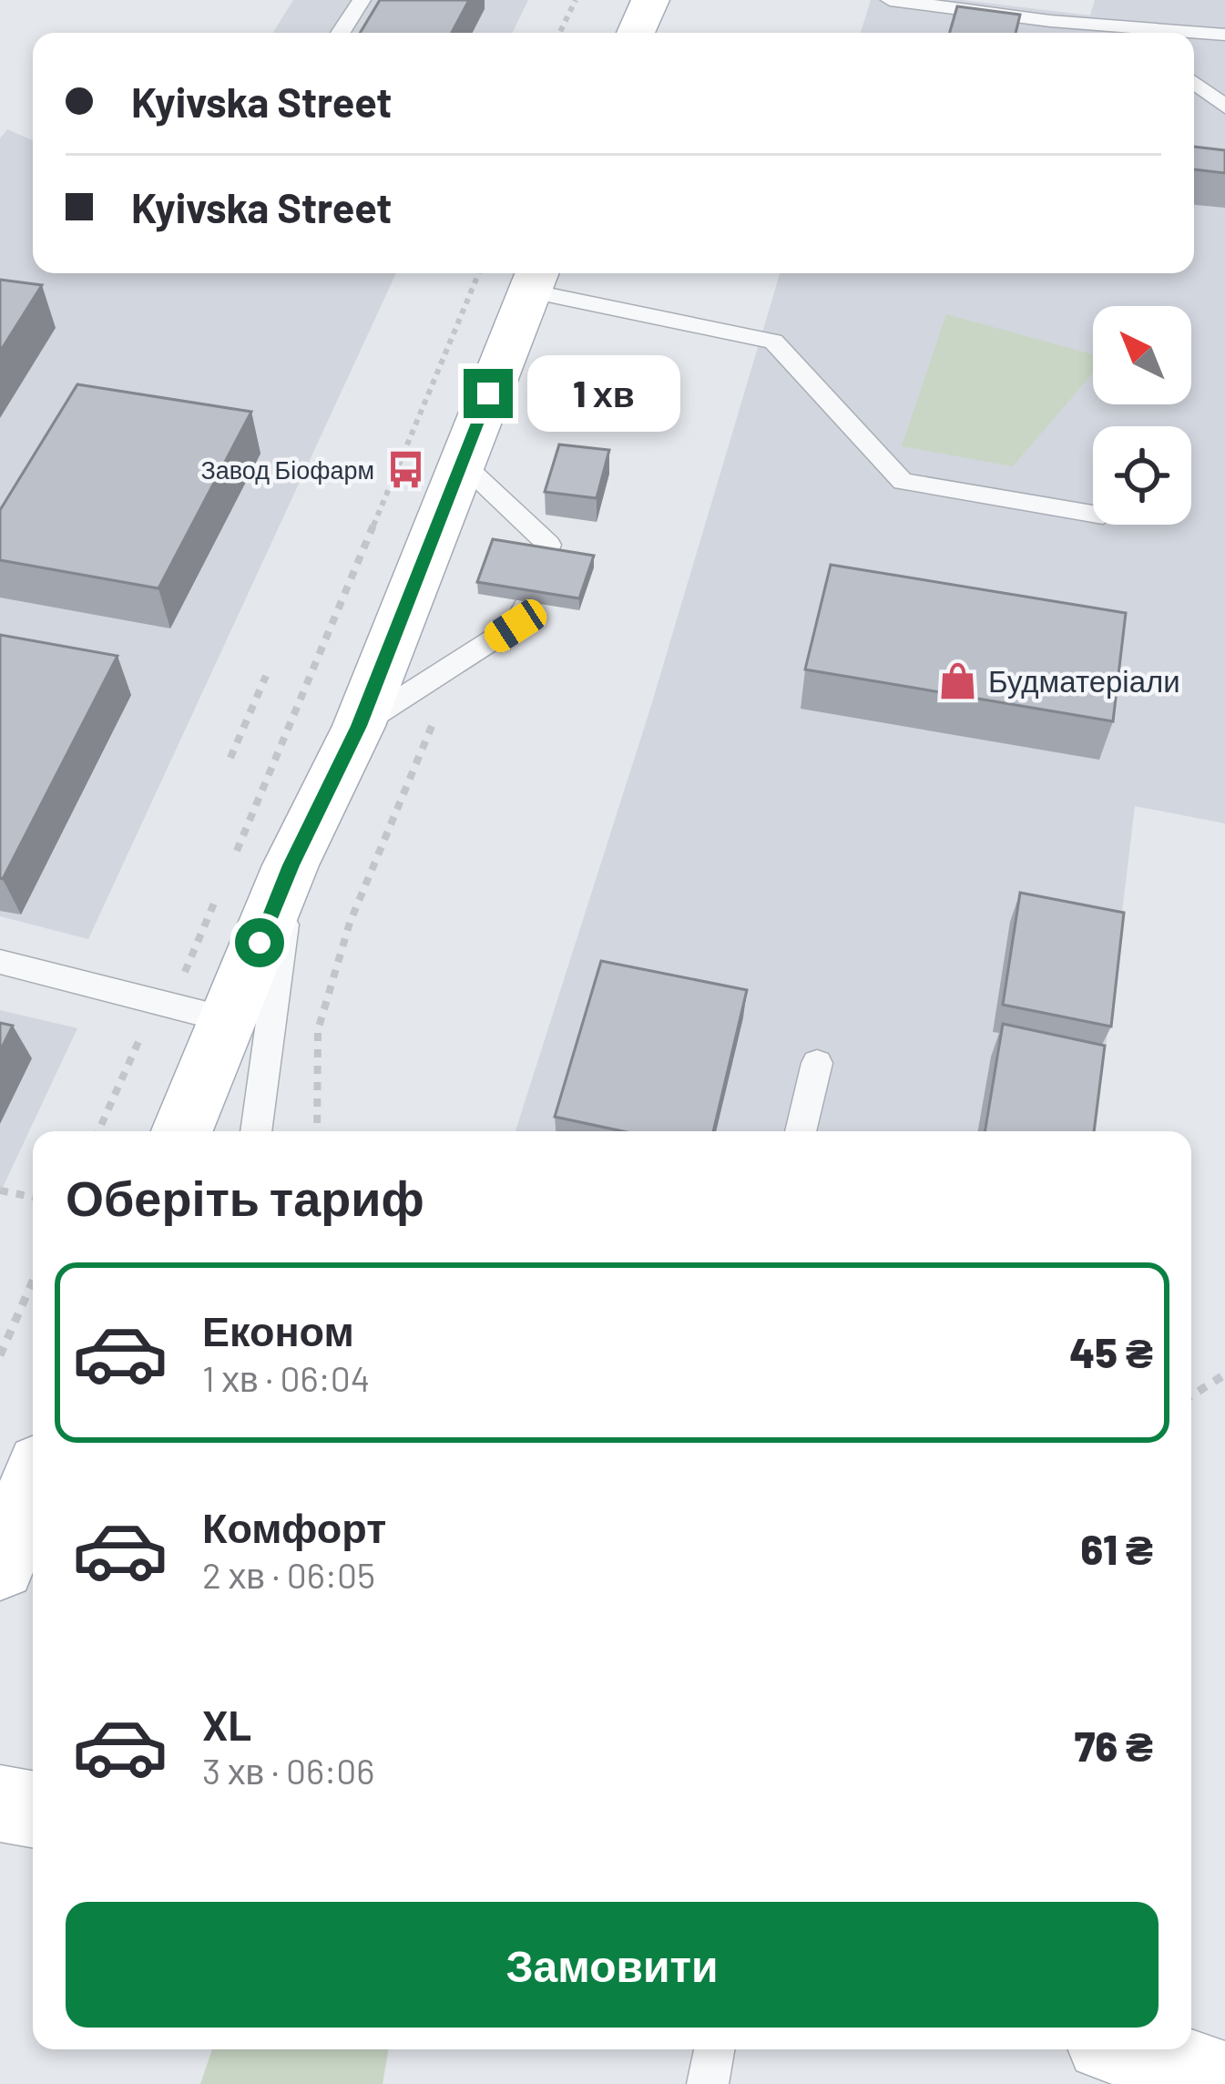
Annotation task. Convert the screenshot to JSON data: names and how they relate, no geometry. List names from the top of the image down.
{
  "places": {
    "bus stop": ["Завод Біофарм"],
    "shop": ["Будматеріали"]
  },
  "north": "top left",
  "page": {
    "banner": ["Kyivska Street", "Kyivska Street"],
    "bubble": "1 хв",
    "heading": "Оберіть тариф",
    "list": [
      {
        "name": "Економ",
        "note": "1 хв · 06:04",
        "value": "45 ₴"
      },
      {
        "name": "Комфорт",
        "note": "2 хв · 06:05",
        "value": "61 ₴"
      },
      {
        "name": "XL",
        "note": "3 хв · 06:06",
        "value": "76 ₴"
      }
    ],
    "buttons": "Замовити"
  }
}
